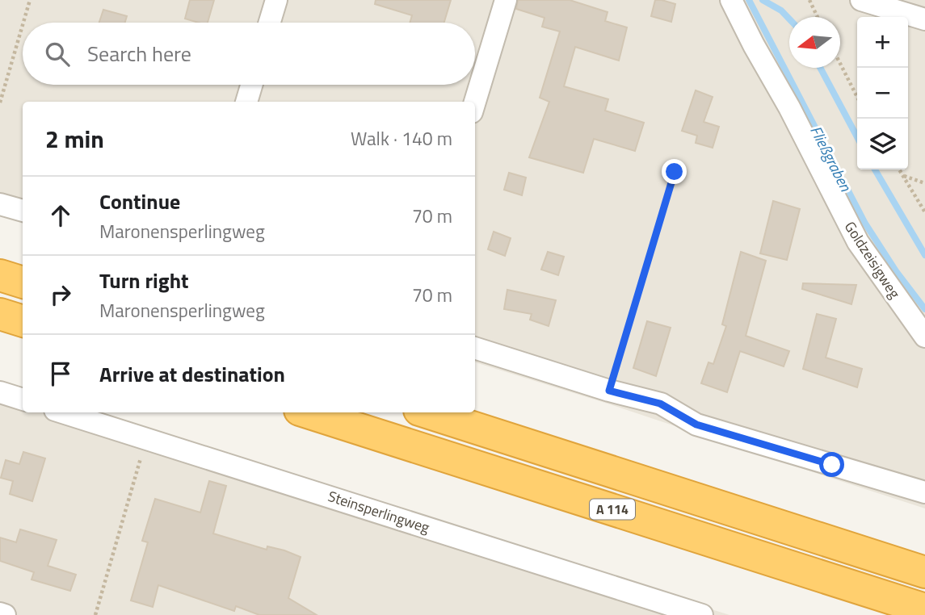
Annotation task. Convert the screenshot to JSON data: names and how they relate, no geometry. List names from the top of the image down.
{
  "streets": {
    "highway": ["A 114"],
    "lane": ["Goldzeisigweg", "Steinsperlingweg"]
  },
  "water": ["Fließgraben"],
  "north": "left",
  "page": {
    "map_buttons": ["+", "−"],
    "search": "Search here",
    "heading": ["2 min", "Walk · 140 m"],
    "list": [
      ["Continue", "Maronensperlingweg", "70 m"],
      ["Turn right", "Maronensperlingweg", "70 m"],
      "Arrive at destination"
    ]
  }
}
